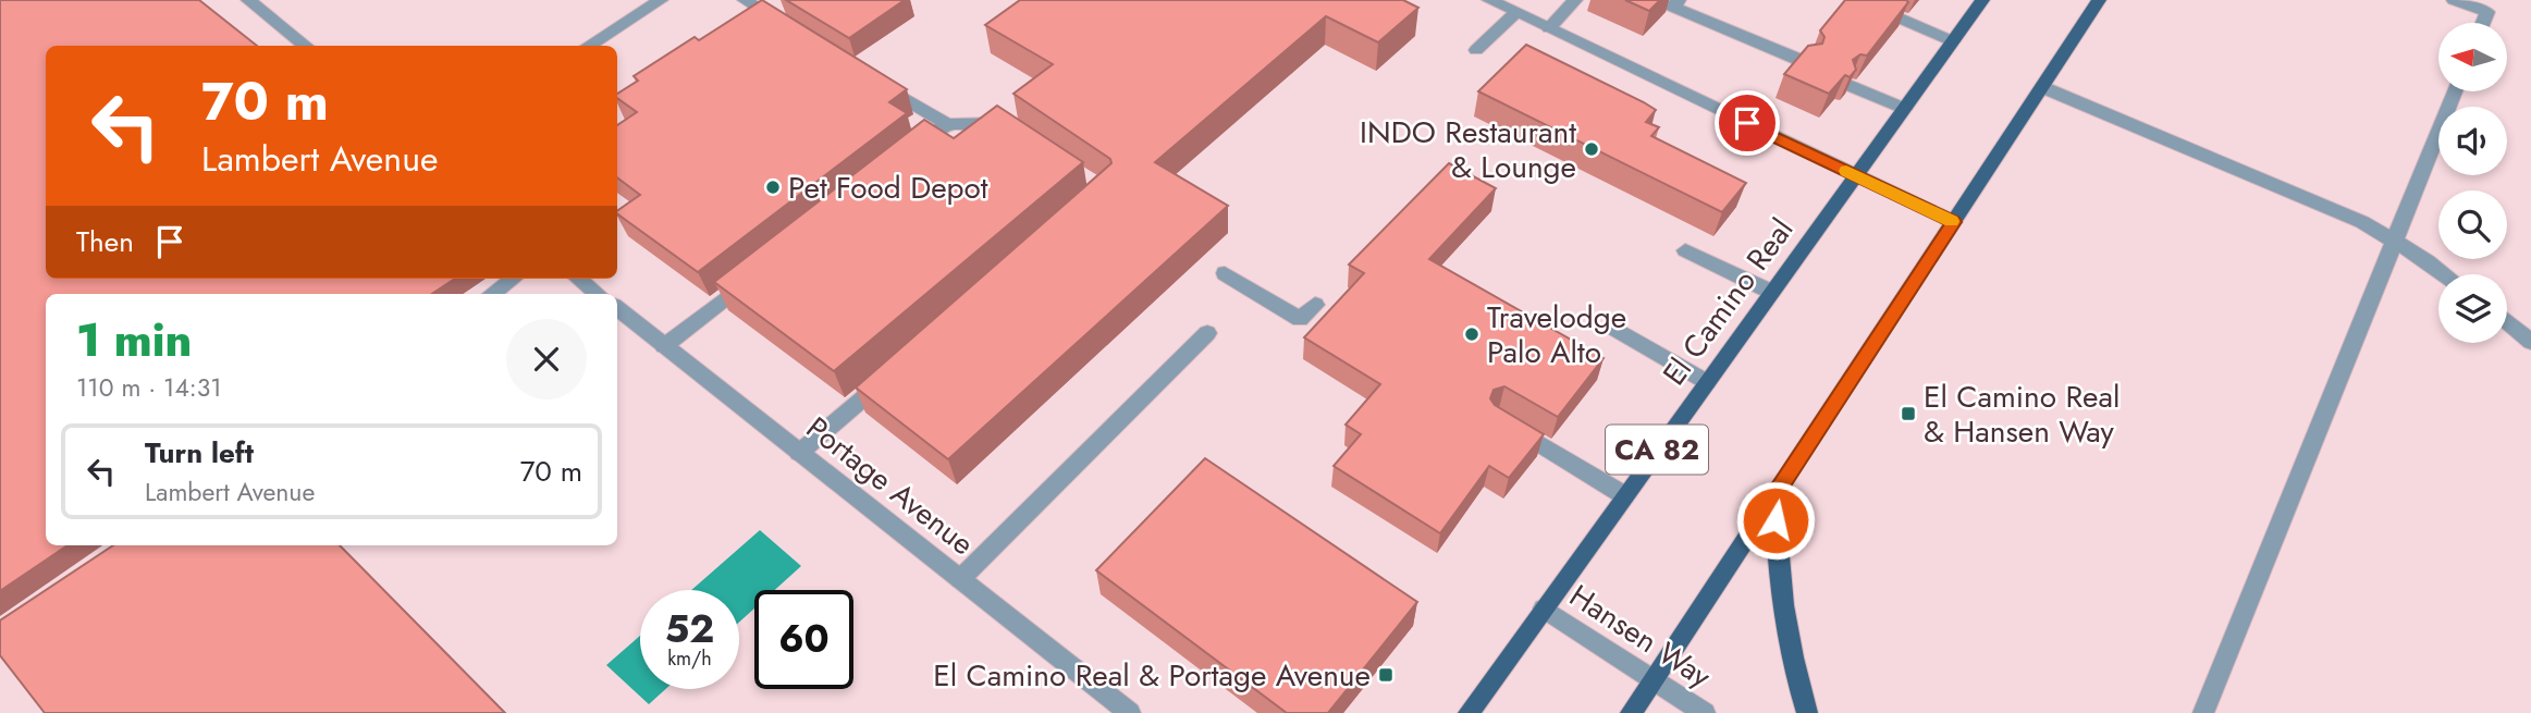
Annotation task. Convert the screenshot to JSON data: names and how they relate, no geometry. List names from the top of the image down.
{
  "streets": {
    "main road": ["El Camino Real", "CA 82"],
    "street": ["Portage Avenue", "Hansen Way"]
  },
  "crossings": [
    ["El Camino Real", "Hansen Way"]
  ],
  "places": {
    "other": ["INDO Restaurant & Lounge", "Pet Food Depot", "Travelodge Palo Alto"],
    "transit": ["El Camino Real & Hansen Way", "El Camino Real & Portage Avenue"]
  },
  "north": "left",
  "page": {
    "turn": ["70 m", "Lambert Avenue"],
    "then": "Then",
    "heading": ["1 min", "110 m · 14:31"],
    "list": [
      {
        "name": "Turn left",
        "note": "Lambert Avenue",
        "value": "70 m"
      }
    ],
    "speed": "52 km/h",
    "limit": "60"
  }
}
